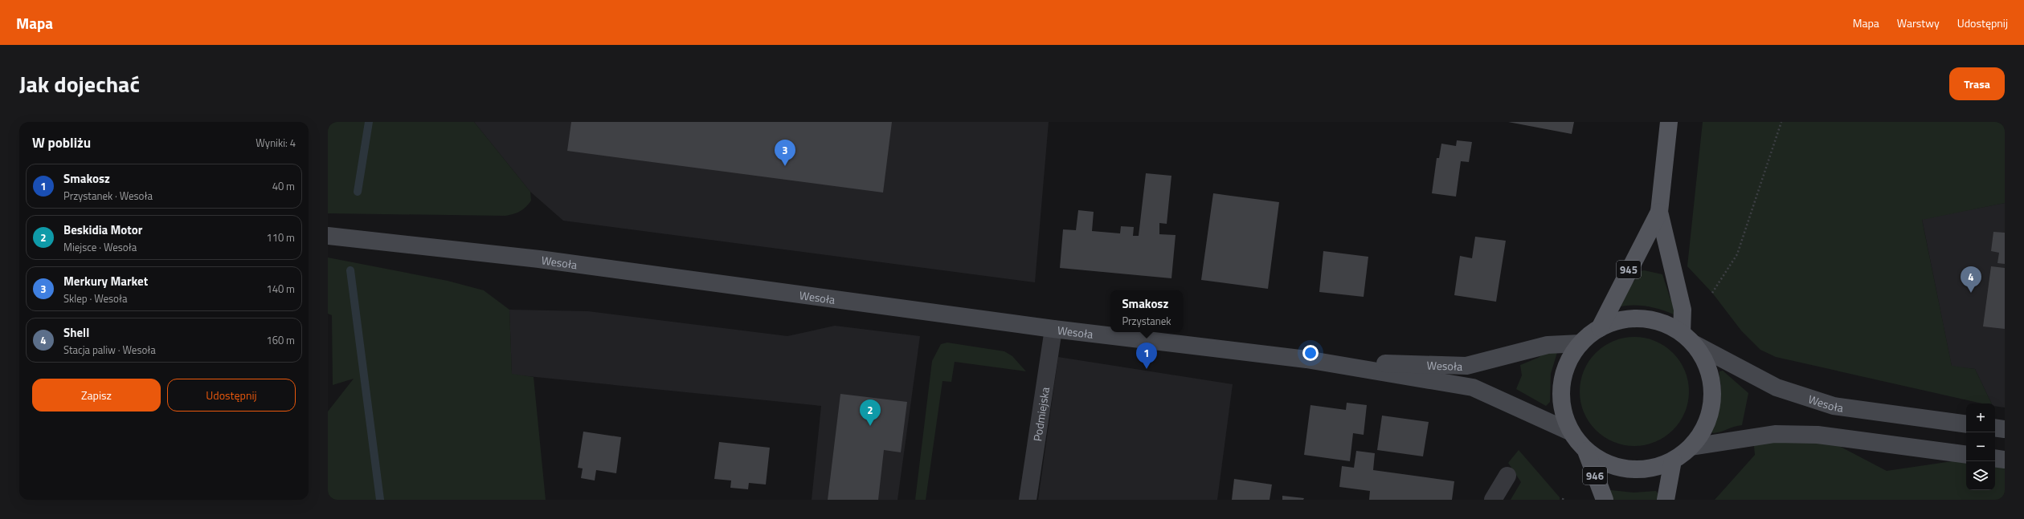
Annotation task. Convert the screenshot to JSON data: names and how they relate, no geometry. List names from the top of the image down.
{
  "streets": {
    "main road": ["Wesoła", "945", "946"],
    "street": ["Podmiejska"]
  },
  "crossings": [
    ["Wesoła", "Podmiejska"]
  ],
  "page": {
    "header": "Mapa",
    "nav": ["Mapa", "Warstwy", "Udostępnij"],
    "title": "Jak dojechać",
    "buttons": [
      "Trasa",
      ["Zapisz", "Udostępnij"]
    ],
    "heading": ["W pobliżu", "Wyniki: 4"],
    "pins": [
      "3",
      "4",
      "1",
      "2"
    ],
    "list": [
      {
        "mark": "1",
        "name": "Smakosz",
        "note": "Przystanek · Wesoła",
        "value": "40 m"
      },
      {
        "mark": "2",
        "name": "Beskidia Motor",
        "note": "Miejsce · Wesoła",
        "value": "110 m"
      },
      {
        "mark": "3",
        "name": "Merkury Market",
        "note": "Sklep · Wesoła",
        "value": "140 m"
      },
      {
        "mark": "4",
        "name": "Shell",
        "note": "Stacja paliw · Wesoła",
        "value": "160 m"
      }
    ],
    "popup": ["Smakosz", "Przystanek"],
    "map_buttons": ["+", "−"]
  }
}
